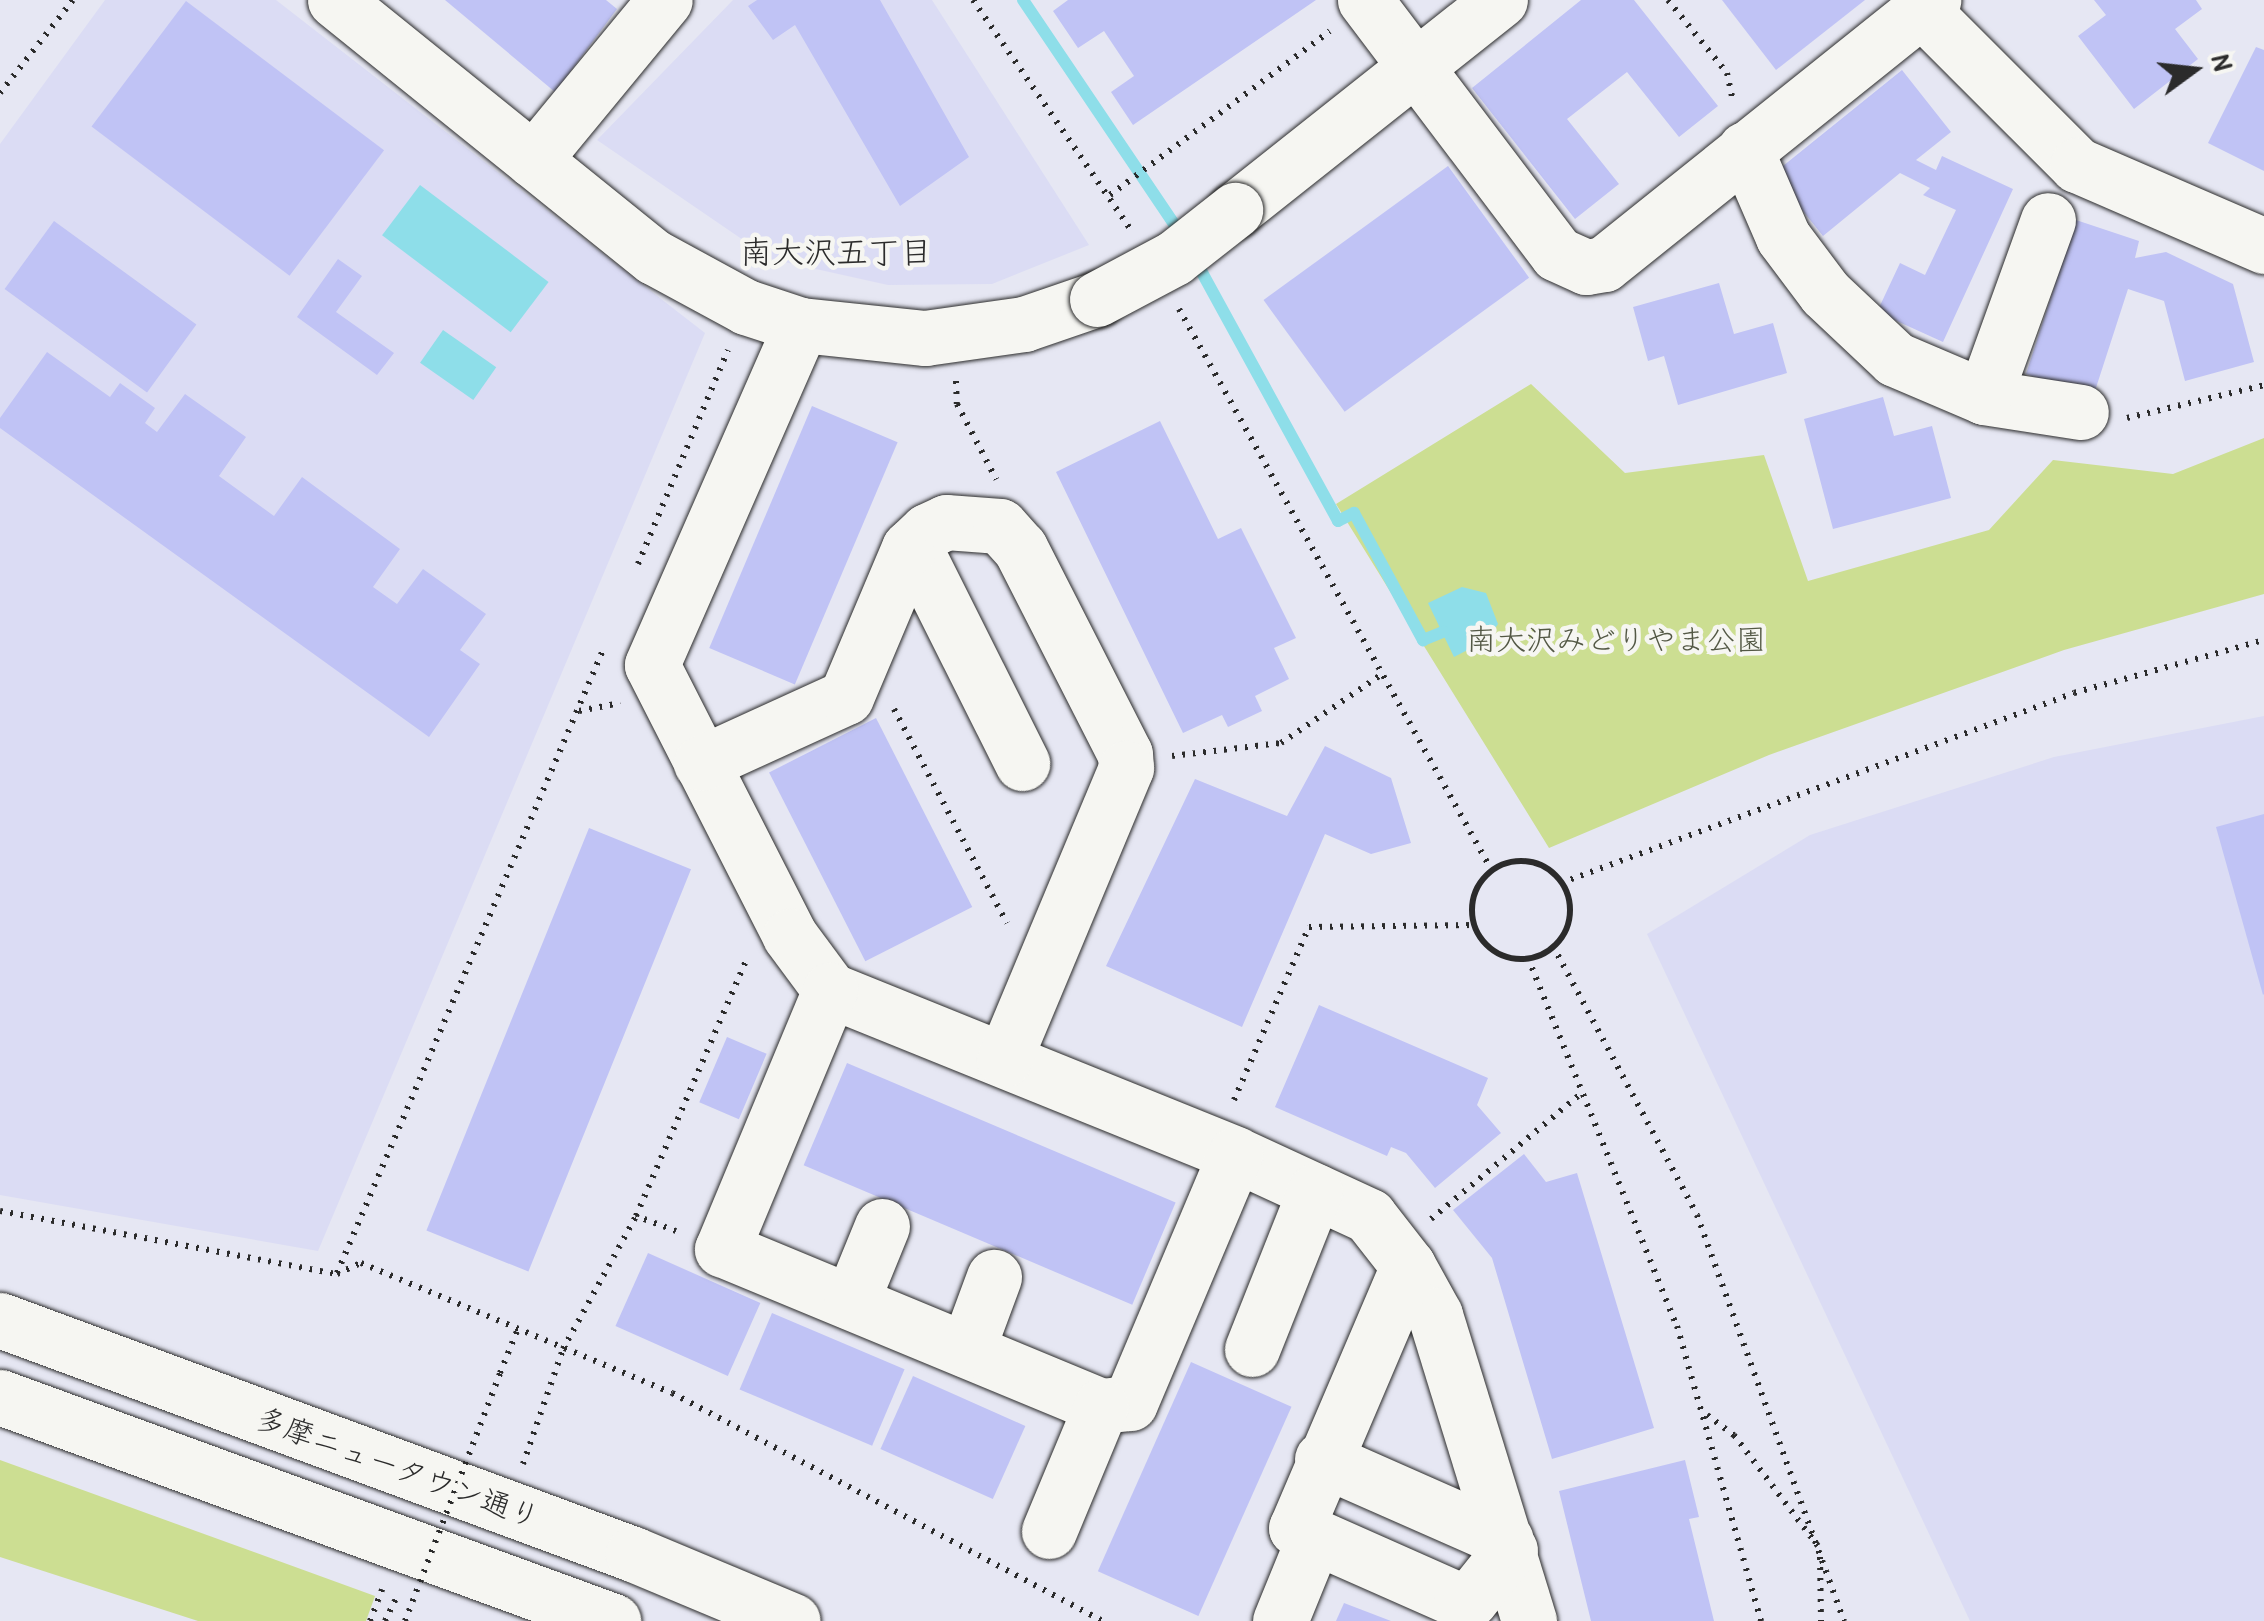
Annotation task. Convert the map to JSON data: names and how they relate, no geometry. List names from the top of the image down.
{
  "streets": {
    "main road": ["多摩ニュータウン通り"]
  },
  "districts": ["南大沢五丁目"],
  "parks": ["南大沢みどりやま公園"],
  "north": "right"
}
